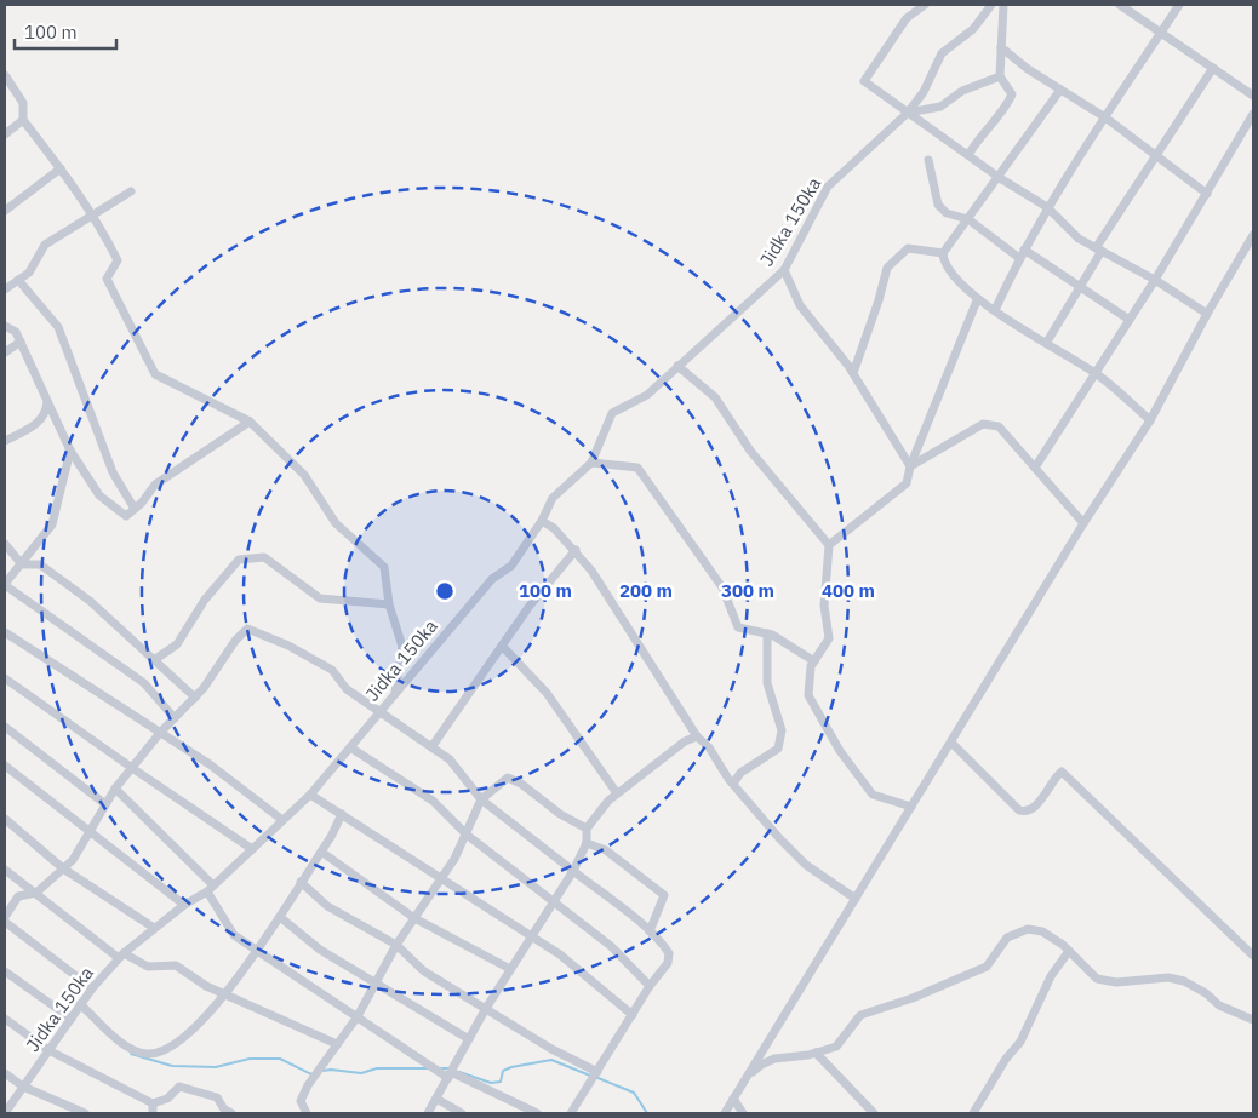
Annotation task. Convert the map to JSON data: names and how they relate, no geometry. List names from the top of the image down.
{
  "streets": {
    "street": ["Jidka 150ka"]
  },
  "scale_bar": "100 m",
  "rings": [
    "100 m",
    "200 m",
    "300 m",
    "400 m"
  ]
}
